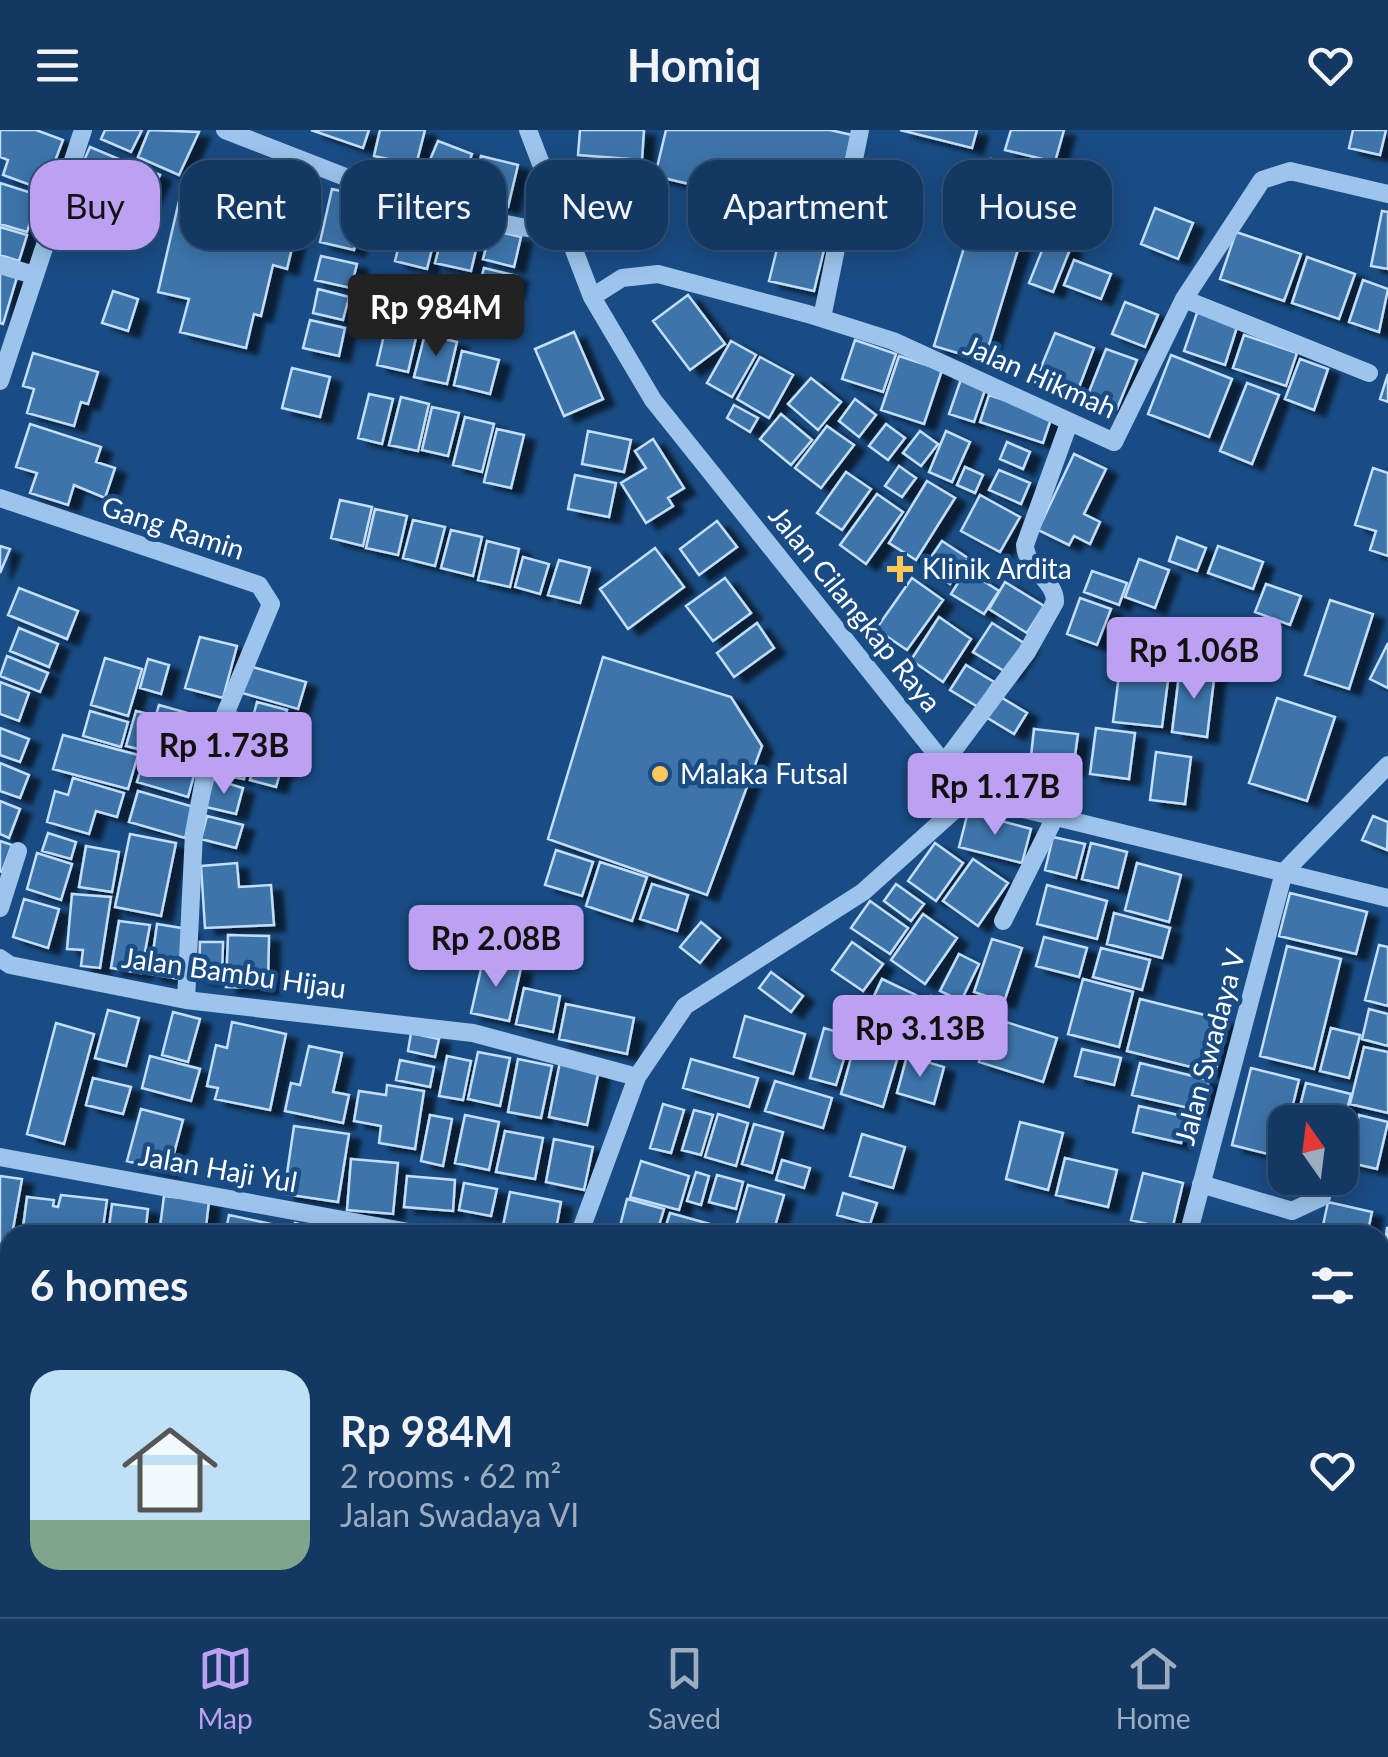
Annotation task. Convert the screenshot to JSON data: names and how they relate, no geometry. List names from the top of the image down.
{
  "streets": {
    "street": [
      "Jalan Hikmah",
      "Gang Ramin",
      "Jalan Cilangkap Raya",
      "Jalan Bambu Hijau",
      "Jalan Swadaya V",
      "Jalan Haji Yul"
    ]
  },
  "crossings": [
    ["Jalan Hikmah", "Jalan Cilangkap Raya"],
    ["Gang Ramin", "Jalan Bambu Hijau"]
  ],
  "places": {
    "health": ["Klinik Ardita"],
    "other": ["Malaka Futsal"]
  },
  "north": "top",
  "page": {
    "header": "Homiq",
    "chip": [
      "Buy",
      "Rent",
      "Filters",
      "New",
      "Apartment",
      "House"
    ],
    "price": [
      "Rp 984M",
      "Rp 1.06B",
      "Rp 1.73B",
      "Rp 1.17B",
      "Rp 2.08B",
      "Rp 3.13B"
    ],
    "heading": "6 homes",
    "list": [
      {
        "name": "Rp 984M",
        "note": "2 rooms · 62 m² · Jalan Swadaya VI"
      }
    ],
    "tabs": ["Map", "Saved", "Home"]
  }
}
